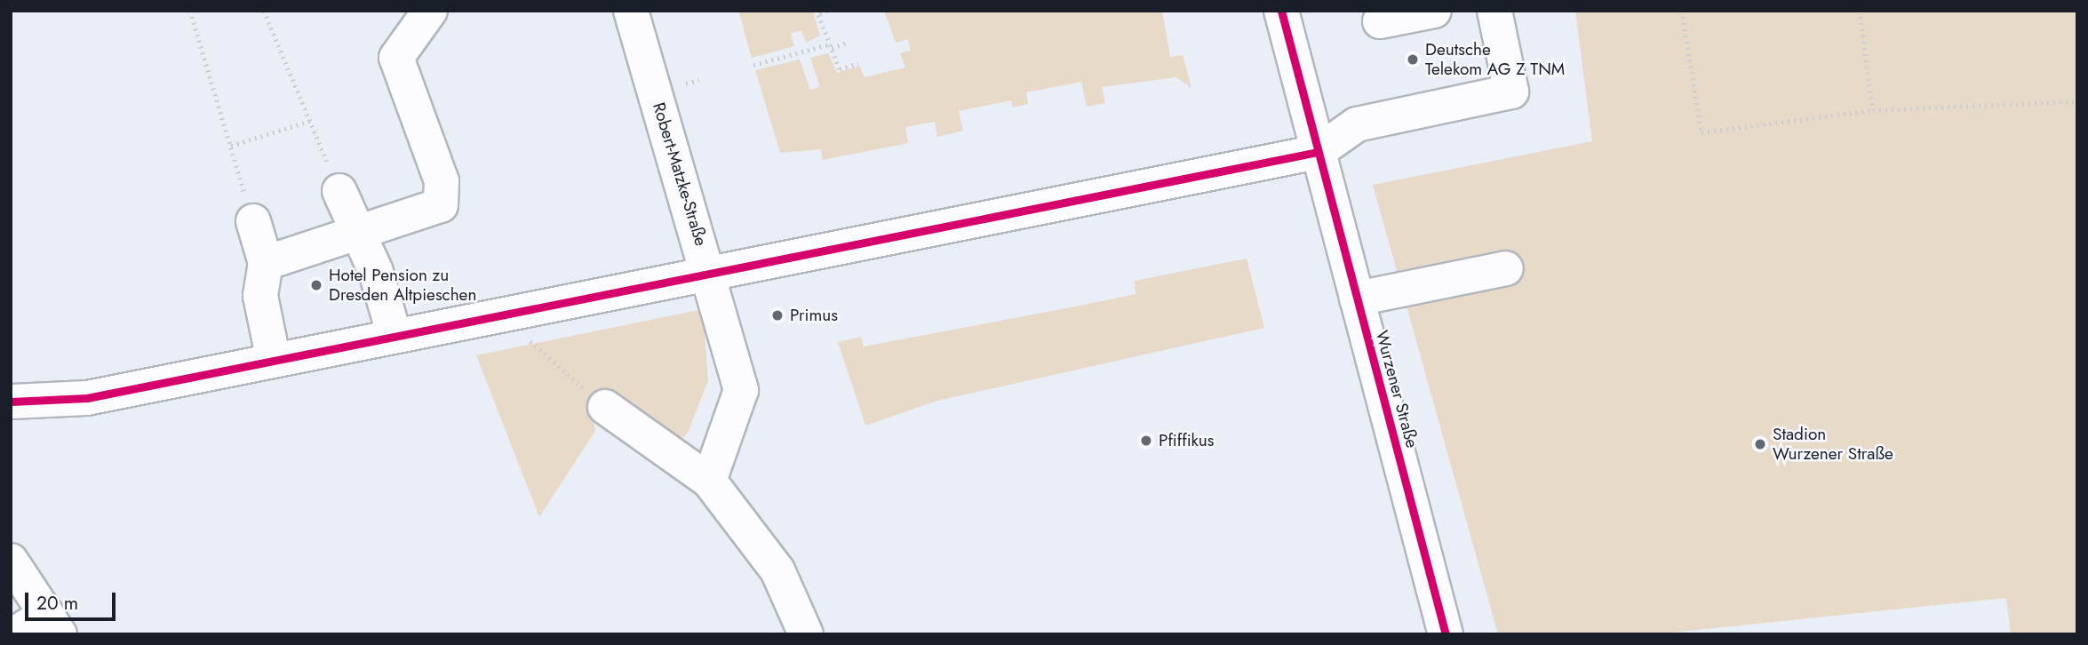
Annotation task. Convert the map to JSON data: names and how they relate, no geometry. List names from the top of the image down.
{
  "streets": {
    "street": ["Robert-Matzke-Straße", "Wurzener Straße"]
  },
  "places": [
    "Deutsche Telekom AG Z TNM",
    "Hotel Pension zu Dresden Altpieschen",
    "Primus",
    "Pfiffikus",
    "Stadion Wurzener Straße"
  ],
  "scale_bar": "20 m"
}
